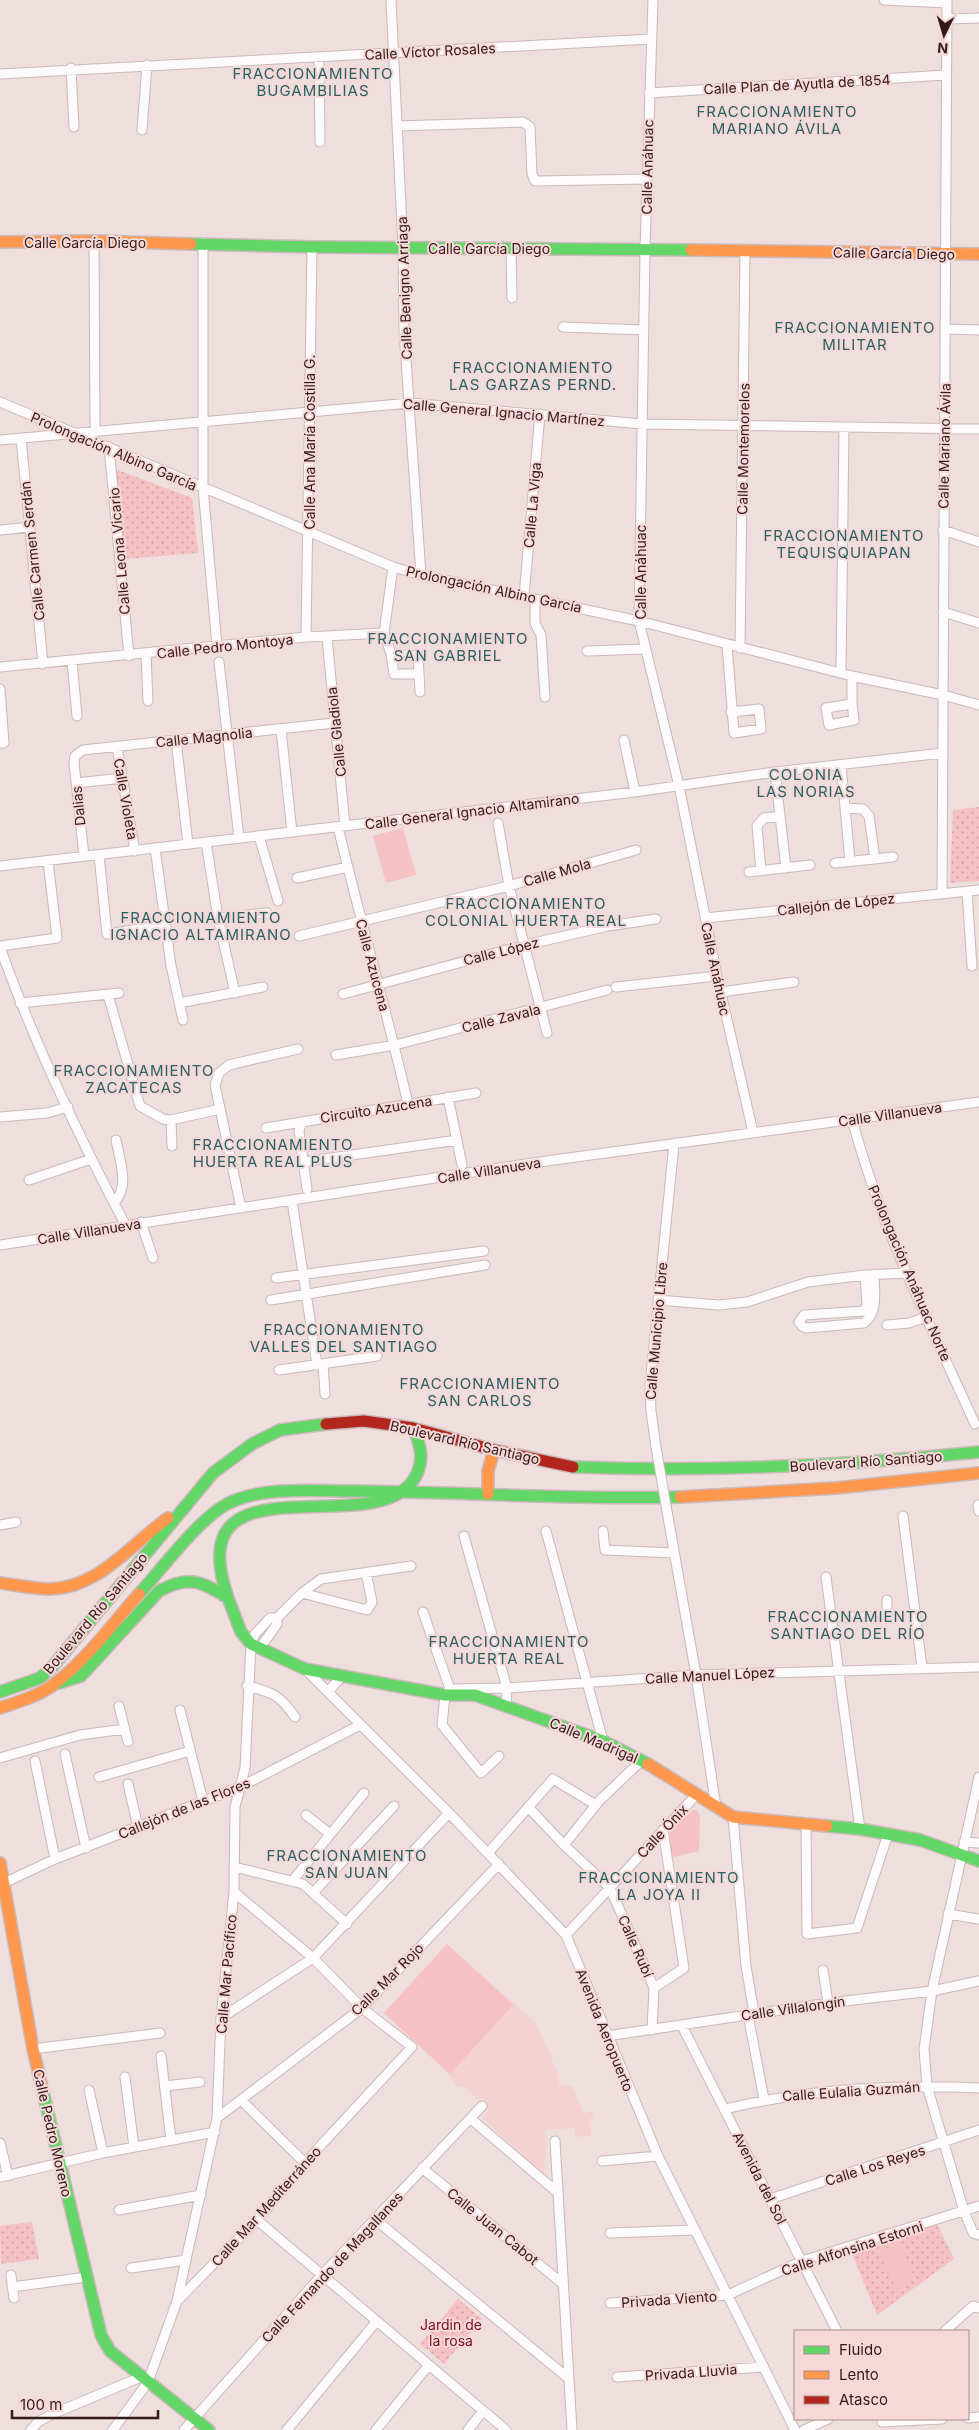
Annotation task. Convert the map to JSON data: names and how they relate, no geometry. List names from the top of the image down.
{
  "streets": {
    "main road": [
      "Calle García Diego",
      "Boulevard Río Santiago",
      "Calle Madrigal",
      "Calle Pedro Moreno"
    ],
    "street": [
      "Calle Víctor Rosales",
      "Calle Plan de Ayutla de 1854",
      "Calle Anáhuac",
      "Calle Benigno Arriaga",
      "Calle General Ignacio Martínez",
      "Calle Ana María Costilla G.",
      "Calle Mariano Ávila",
      "Calle Montemorelos",
      "Prolongación Albino García",
      "Calle La Viga",
      "Calle Carmen Serdán",
      "Calle Leona Vicario",
      "Calle Pedro Montoya",
      "Calle Gladiola",
      "Calle Magnolia",
      "Calle Violeta",
      "Dalias",
      "Calle General Ignacio Altamirano",
      "Calle Mola",
      "Callejón de López",
      "Calle López",
      "Calle Azucena",
      "Calle Zavala",
      "Circuito Azucena",
      "Calle Villanueva",
      "Prolongación Anáhuac Norte",
      "Calle Municipio Libre",
      "Calle Manuel López",
      "Callejón de las Flores",
      "Calle Ónix",
      "Calle Rubí",
      "Calle Mar Pacífico",
      "Calle Mar Rojo",
      "Calle Villalongín",
      "Avenida Aeropuerto",
      "Calle Eulalia Guzmán",
      "Calle Los Reyes",
      "Avenida del Sol",
      "Calle Mar Mediterráneo",
      "Calle Juan Cabot",
      "Calle Alfonsina Estorni",
      "Calle Fernando de Magallanes",
      "Privada Viento",
      "Privada Lluvia"
    ]
  },
  "crossings": [
    ["Calle Víctor Rosales", "Calle Anáhuac"],
    ["Calle Víctor Rosales", "Calle Benigno Arriaga"],
    ["Calle Plan de Ayutla de 1854", "Calle Anáhuac"],
    ["Calle Plan de Ayutla de 1854", "Calle Mariano Ávila"],
    ["Calle Anáhuac", "Calle García Diego"],
    ["Calle Anáhuac", "Calle General Ignacio Martínez"],
    ["Calle Anáhuac", "Prolongación Albino García"],
    ["Calle Anáhuac", "Calle General Ignacio Altamirano"],
    ["Calle Anáhuac", "Callejón de López"],
    ["Calle Anáhuac", "Calle Villanueva"],
    ["Calle García Diego", "Calle Benigno Arriaga"],
    ["Calle García Diego", "Calle Ana María Costilla G."],
    ["Calle García Diego", "Calle Mariano Ávila"],
    ["Calle García Diego", "Calle Montemorelos"],
    ["Calle Benigno Arriaga", "Calle General Ignacio Martínez"],
    ["Calle Benigno Arriaga", "Prolongación Albino García"],
    ["Calle General Ignacio Martínez", "Calle Ana María Costilla G."],
    ["Calle General Ignacio Martínez", "Calle Mariano Ávila"],
    ["Calle General Ignacio Martínez", "Calle Montemorelos"],
    ["Calle General Ignacio Martínez", "Prolongación Albino García"],
    ["Calle General Ignacio Martínez", "Calle La Viga"],
    ["Calle General Ignacio Martínez", "Calle Carmen Serdán"],
    ["Calle Ana María Costilla G.", "Prolongación Albino García"],
    ["Calle Ana María Costilla G.", "Calle Pedro Montoya"],
    ["Calle Mariano Ávila", "Prolongación Albino García"],
    ["Calle Mariano Ávila", "Calle General Ignacio Altamirano"],
    ["Calle Mariano Ávila", "Callejón de López"],
    ["Calle Montemorelos", "Prolongación Albino García"],
    ["Prolongación Albino García", "Calle La Viga"],
    ["Prolongación Albino García", "Calle Leona Vicario"],
    ["Calle Carmen Serdán", "Calle Pedro Montoya"],
    ["Calle Leona Vicario", "Calle Pedro Montoya"],
    ["Calle Pedro Montoya", "Calle Gladiola"],
    ["Calle Gladiola", "Calle Magnolia"],
    ["Calle Gladiola", "Calle General Ignacio Altamirano"],
    ["Calle Gladiola", "Calle Azucena"],
    ["Calle Magnolia", "Calle Violeta"],
    ["Calle Magnolia", "Dalias"],
    ["Calle Violeta", "Calle General Ignacio Altamirano"],
    ["Dalias", "Calle General Ignacio Altamirano"],
    ["Calle General Ignacio Altamirano", "Calle Azucena"],
    ["Calle Mola", "Calle Azucena"],
    ["Calle López", "Calle Azucena"],
    ["Calle Azucena", "Calle Zavala"],
    ["Calle Azucena", "Circuito Azucena"],
    ["Calle Villanueva", "Prolongación Anáhuac Norte"],
    ["Calle Villanueva", "Calle Municipio Libre"],
    ["Calle Municipio Libre", "Calle Manuel López"],
    ["Calle Municipio Libre", "Calle Madrigal"],
    ["Calle Manuel López", "Calle Madrigal"],
    ["Calle Madrigal", "Calle Ónix"],
    ["Calle Madrigal", "Calle Mar Pacífico"],
    ["Calle Madrigal", "Avenida Aeropuerto"],
    ["Callejón de las Flores", "Calle Mar Pacífico"],
    ["Callejón de las Flores", "Avenida Aeropuerto"],
    ["Callejón de las Flores", "Calle Pedro Moreno"],
    ["Calle Ónix", "Calle Rubí"],
    ["Calle Ónix", "Avenida Aeropuerto"],
    ["Calle Rubí", "Calle Villalongín"],
    ["Calle Mar Pacífico", "Calle Mar Rojo"],
    ["Calle Mar Pacífico", "Calle Mar Mediterráneo"],
    ["Calle Mar Rojo", "Avenida Aeropuerto"],
    ["Calle Mar Rojo", "Calle Mar Mediterráneo"],
    ["Calle Villalongín", "Avenida Aeropuerto"],
    ["Calle Villalongín", "Avenida del Sol"],
    ["Avenida Aeropuerto", "Calle Alfonsina Estorni"],
    ["Avenida Aeropuerto", "Privada Viento"],
    ["Avenida Aeropuerto", "Privada Lluvia"],
    ["Calle Eulalia Guzmán", "Avenida del Sol"],
    ["Calle Pedro Moreno", "Calle Mar Mediterráneo"],
    ["Calle Pedro Moreno", "Calle Fernando de Magallanes"],
    ["Calle Los Reyes", "Avenida del Sol"],
    ["Avenida del Sol", "Calle Alfonsina Estorni"],
    ["Calle Juan Cabot", "Calle Fernando de Magallanes"],
    ["Calle Alfonsina Estorni", "Privada Viento"]
  ],
  "districts": [
    "FRACCIONAMIENTO BUGAMBILIAS",
    "FRACCIONAMIENTO MARIANO ÁVILA",
    "FRACCIONAMIENTO MILITAR",
    "FRACCIONAMIENTO LAS GARZAS PERND.",
    "FRACCIONAMIENTO TEQUISQUIAPAN",
    "FRACCIONAMIENTO SAN GABRIEL",
    "COLONIA LAS NORIAS",
    "FRACCIONAMIENTO COLONIAL HUERTA REAL",
    "FRACCIONAMIENTO IGNACIO ALTAMIRANO",
    "FRACCIONAMIENTO ZACATECAS",
    "FRACCIONAMIENTO HUERTA REAL PLUS",
    "FRACCIONAMIENTO VALLES DEL SANTIAGO",
    "FRACCIONAMIENTO SAN CARLOS",
    "FRACCIONAMIENTO SANTIAGO DEL RÍO",
    "FRACCIONAMIENTO HUERTA REAL",
    "FRACCIONAMIENTO SAN JUAN",
    "FRACCIONAMIENTO LA JOYA II"
  ],
  "parks": ["Jardin de la rosa"],
  "legend": ["Fluido", "Lento", "Atasco"],
  "scale_bar": "100 m",
  "north": "bottom"
}
